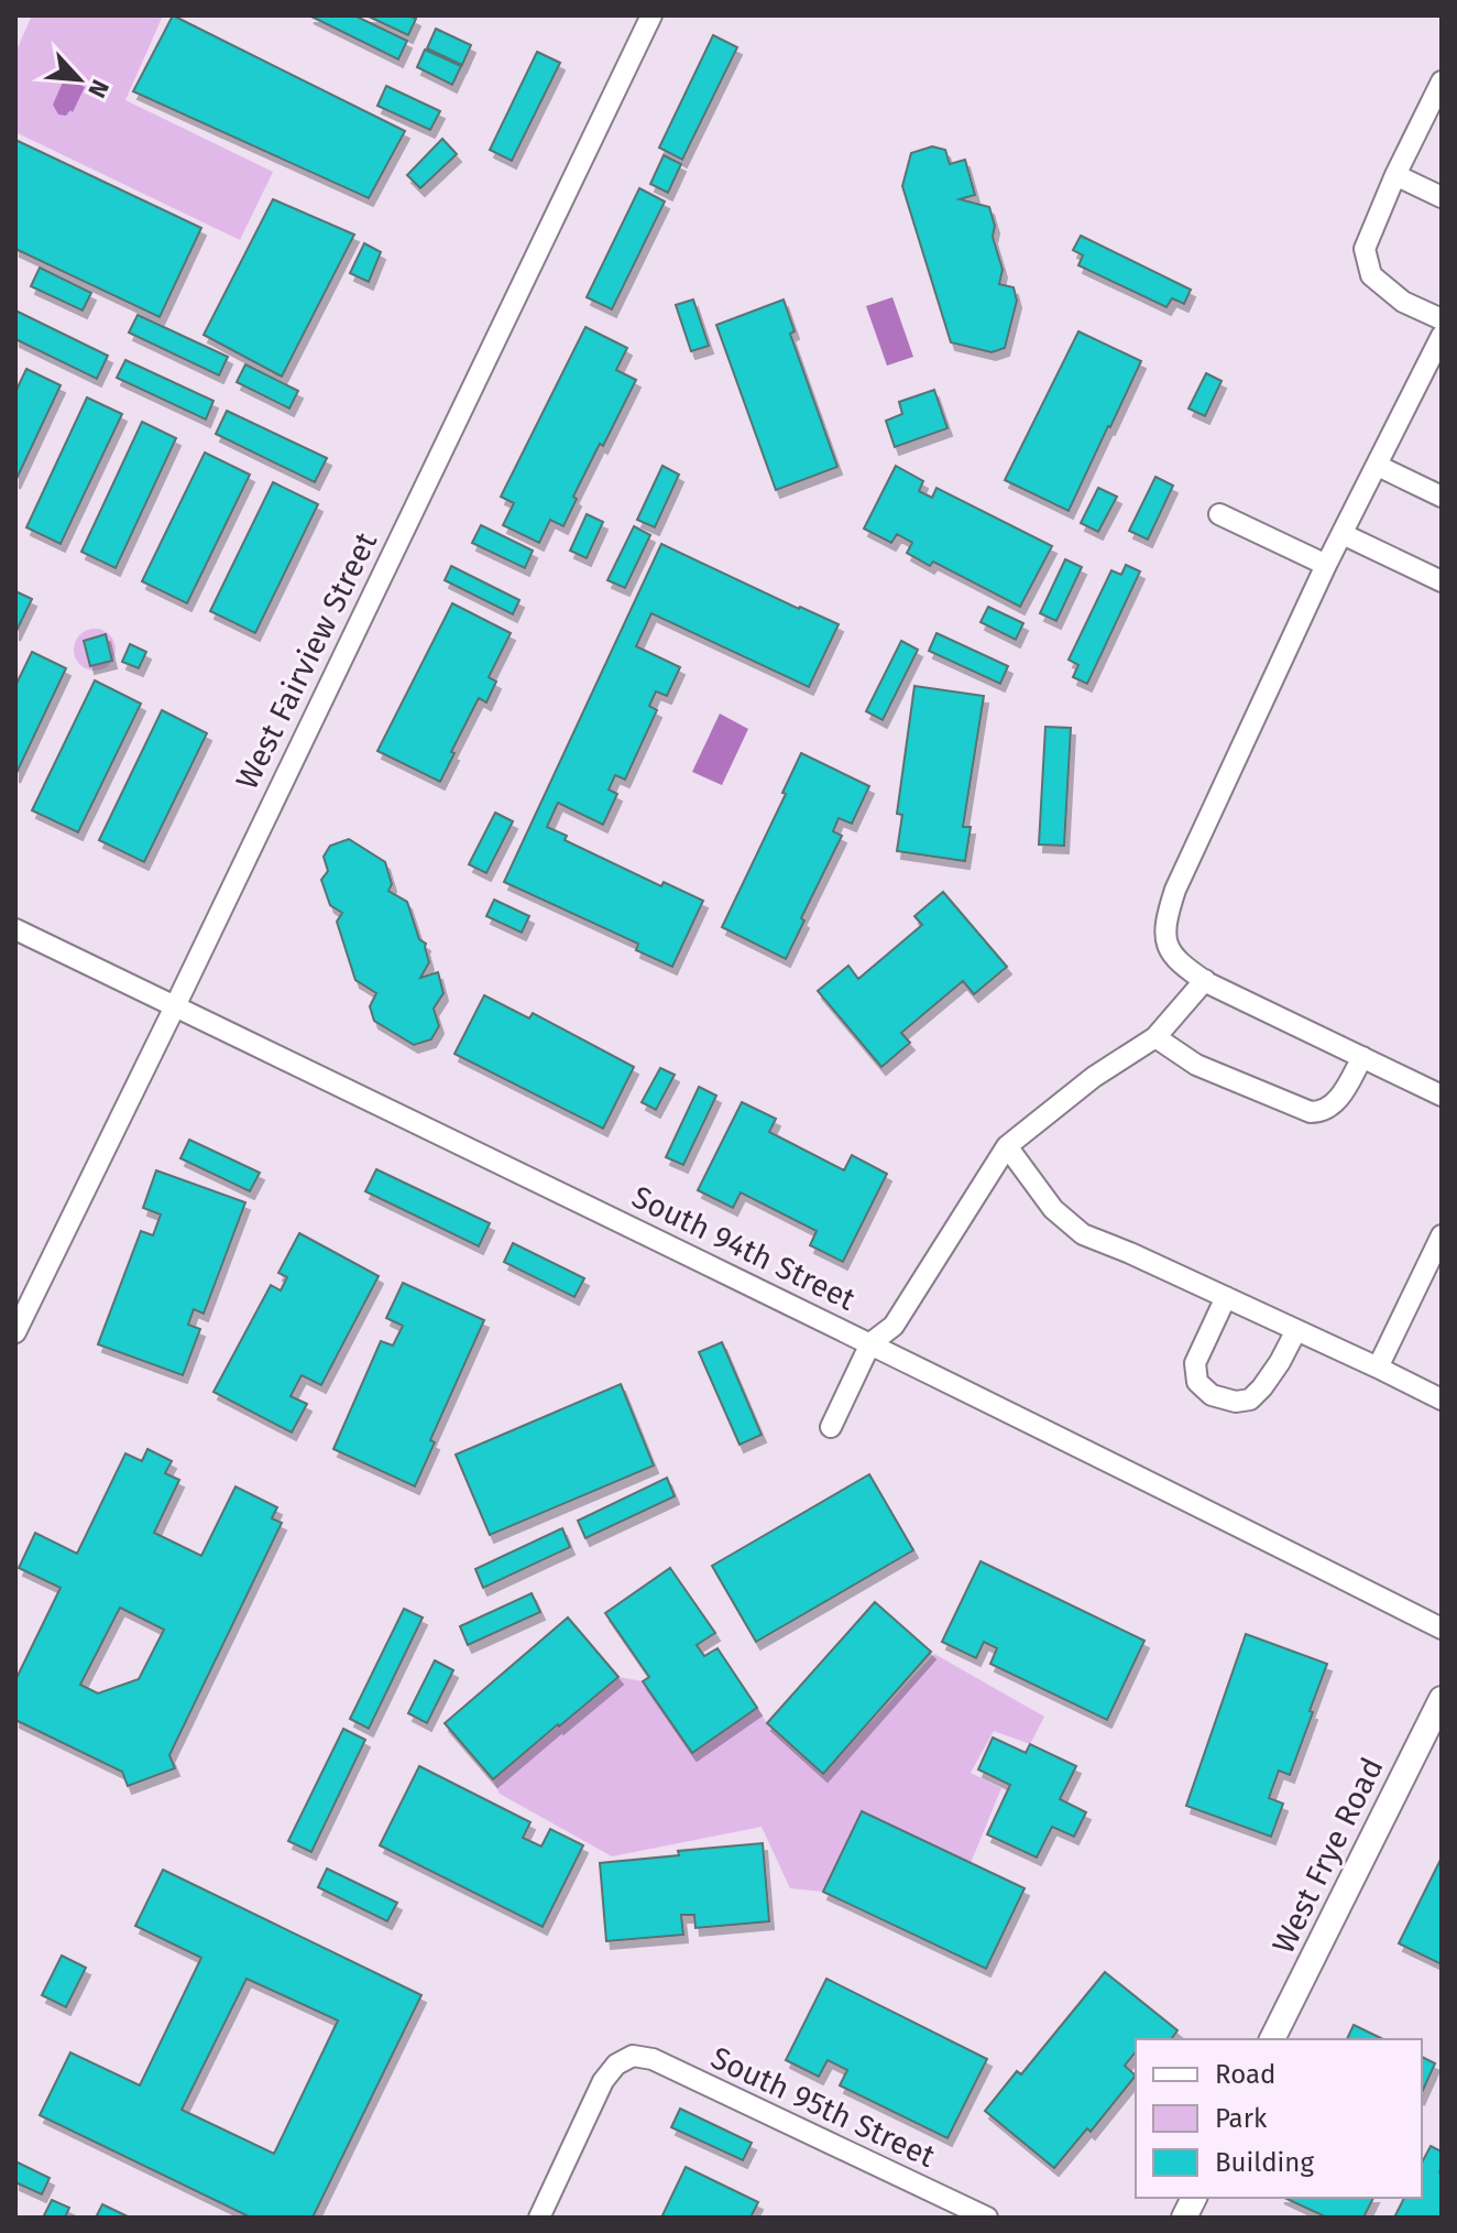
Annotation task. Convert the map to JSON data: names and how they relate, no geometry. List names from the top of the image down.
{
  "streets": {
    "street": [
      "West Fairview Street",
      "South 94th Street",
      "West Frye Road",
      "South 95th Street"
    ]
  },
  "crossings": [
    ["West Fairview Street", "South 94th Street"]
  ],
  "legend": ["Road", "Park", "Building"],
  "north": "bottom right"
}
